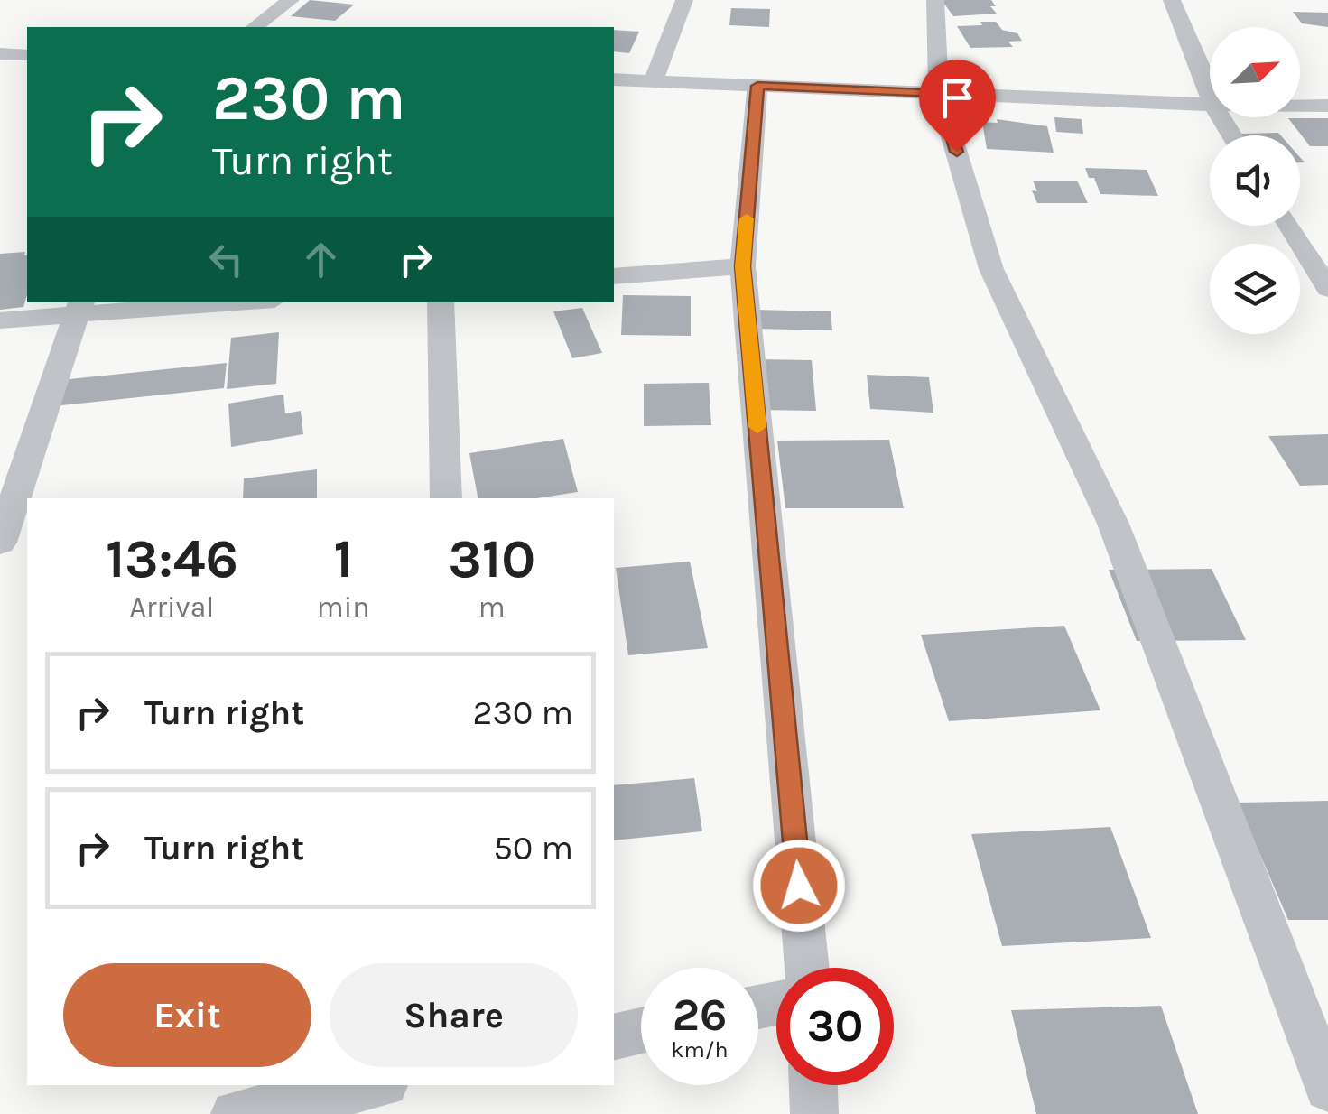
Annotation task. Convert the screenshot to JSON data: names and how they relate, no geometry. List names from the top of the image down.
{
  "north": "top right",
  "page": {
    "turn": ["230 m", "Turn right"],
    "eta": [
      "13:46",
      "Arrival",
      "1",
      "min",
      "310",
      "m"
    ],
    "list": [
      {
        "name": "Turn right",
        "value": "230 m"
      },
      {
        "name": "Turn right",
        "value": "50 m"
      }
    ],
    "buttons": ["Exit", "Share"],
    "speed": "26 km/h",
    "limit": "30"
  }
}
